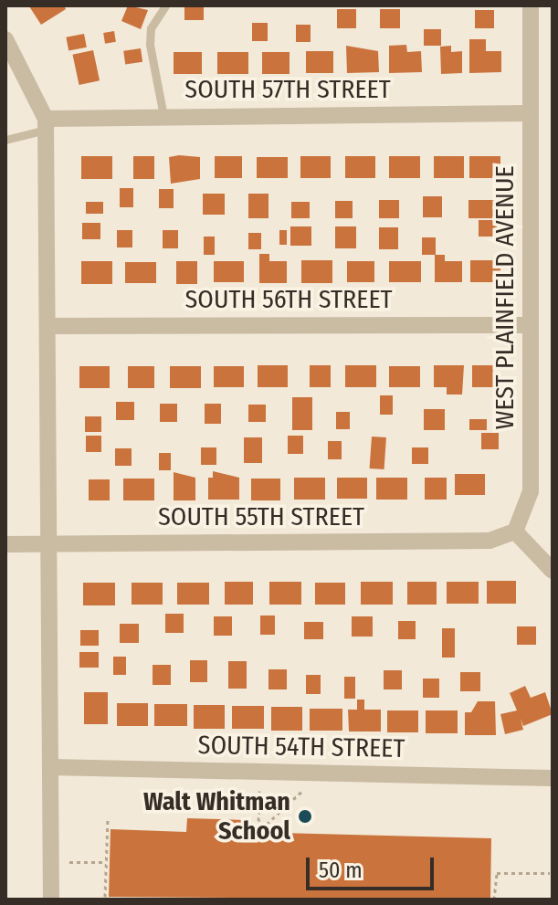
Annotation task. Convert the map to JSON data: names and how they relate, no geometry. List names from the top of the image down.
{
  "streets": {
    "street": [
      "SOUTH 57TH STREET",
      "WEST PLAINFIELD AVENUE",
      "SOUTH 56TH STREET",
      "SOUTH 55TH STREET",
      "SOUTH 54TH STREET"
    ]
  },
  "crossings": [
    ["SOUTH 57TH STREET", "WEST PLAINFIELD AVENUE"],
    ["WEST PLAINFIELD AVENUE", "SOUTH 56TH STREET"],
    ["WEST PLAINFIELD AVENUE", "SOUTH 55TH STREET"]
  ],
  "places": ["Walt Whitman School"],
  "scale_bar": "50 m"
}
